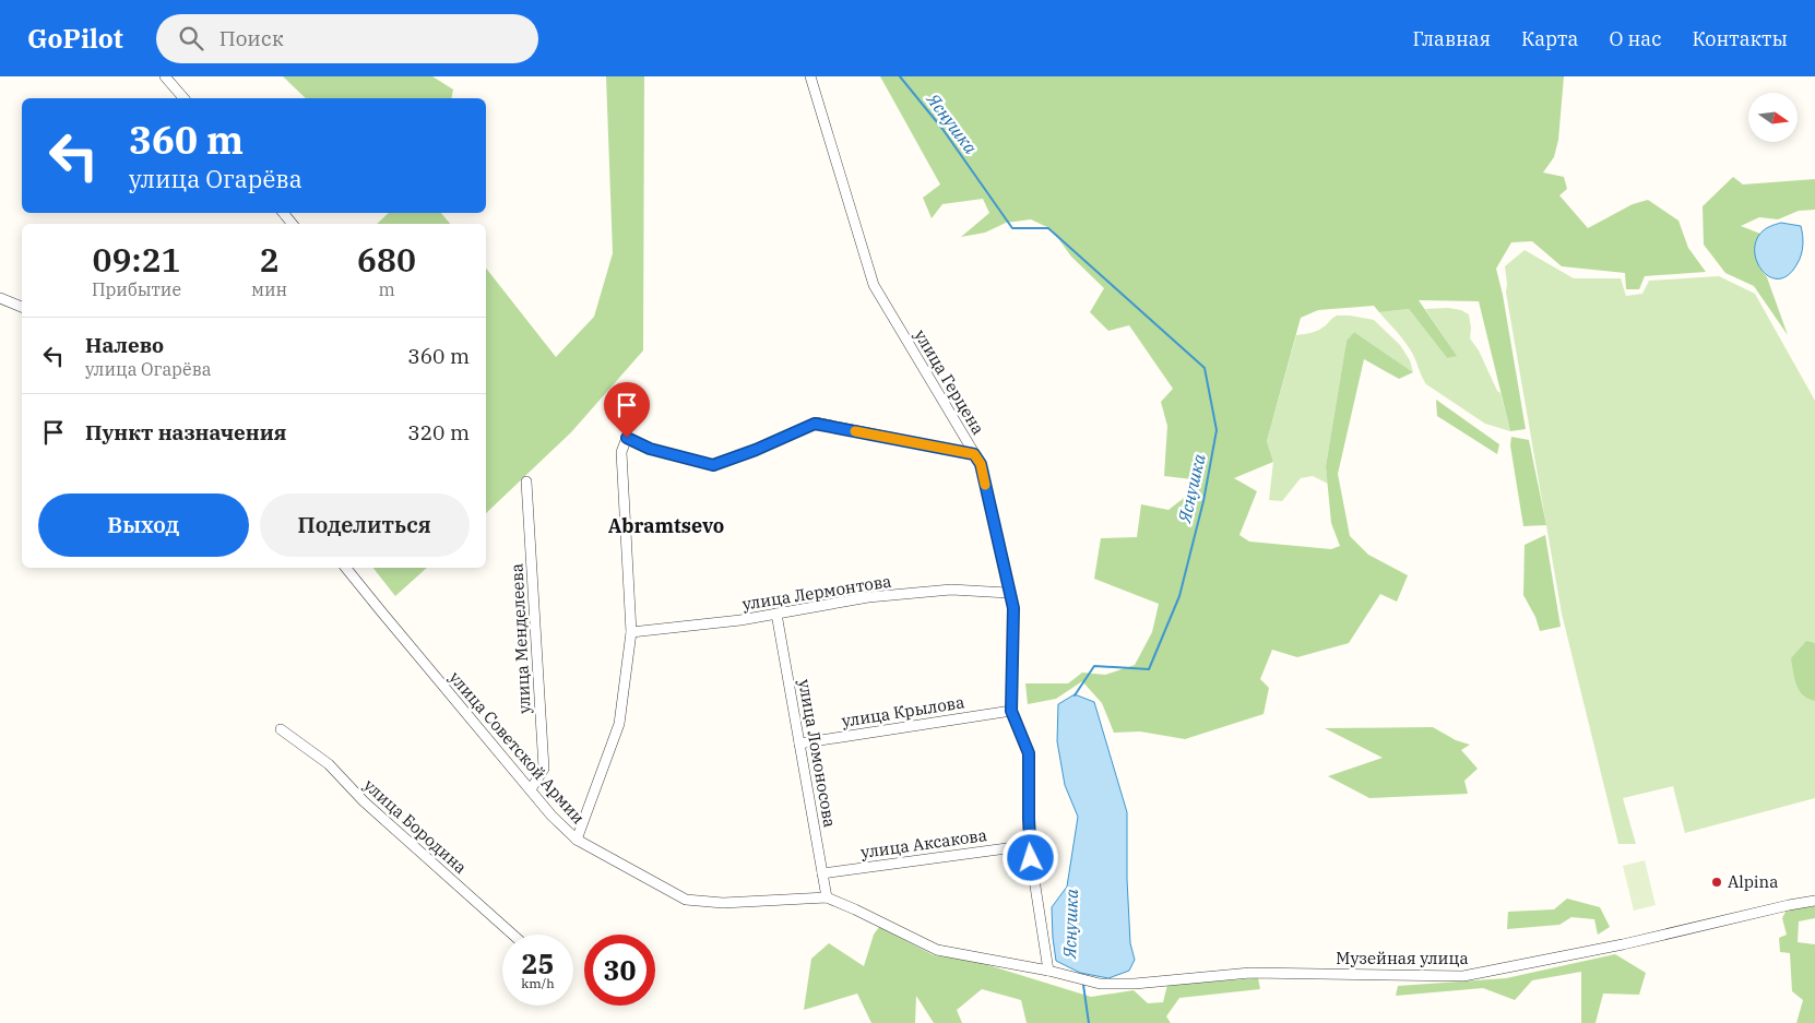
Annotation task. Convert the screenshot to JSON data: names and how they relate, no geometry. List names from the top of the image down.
{
  "streets": {
    "street": [
      "улица Герцена",
      "улица Лермонтова",
      "улица Менделеева",
      "улица Крылова",
      "улица Советской Армии",
      "улица Ломоносова",
      "улица Бородина",
      "улица Аксакова",
      "Музейная улица"
    ]
  },
  "crossings": [
    ["улица Герцена", "улица Лермонтова"],
    ["улица Герцена", "улица Крылова"],
    ["улица Герцена", "улица Советской Армии"],
    ["улица Герцена", "улица Аксакова"],
    ["улица Герцена", "Музейная улица"],
    ["улица Лермонтова", "улица Ломоносова"],
    ["улица Менделеева", "улица Советской Армии"],
    ["улица Крылова", "улица Ломоносова"],
    ["улица Советской Армии", "улица Ломоносова"],
    ["улица Советской Армии", "Музейная улица"],
    ["улица Ломоносова", "улица Аксакова"]
  ],
  "districts": ["Abramtsevo"],
  "water": ["Яснушка"],
  "places": ["Alpina"],
  "north": "right",
  "page": {
    "header": "GoPilot",
    "search": "Поиск",
    "nav": [
      "Главная",
      "Карта",
      "О нас",
      "Контакты"
    ],
    "turn": ["360 m", "улица Огарёва"],
    "eta": [
      "09:21",
      "Прибытие",
      "2",
      "мин",
      "680",
      "m"
    ],
    "list": [
      {
        "name": "Налево",
        "note": "улица Огарёва",
        "value": "360 m"
      },
      {
        "name": "Пункт назначения",
        "value": "320 m"
      }
    ],
    "buttons": ["Выход", "Поделиться"],
    "speed": "25 km/h",
    "limit": "30"
  }
}
